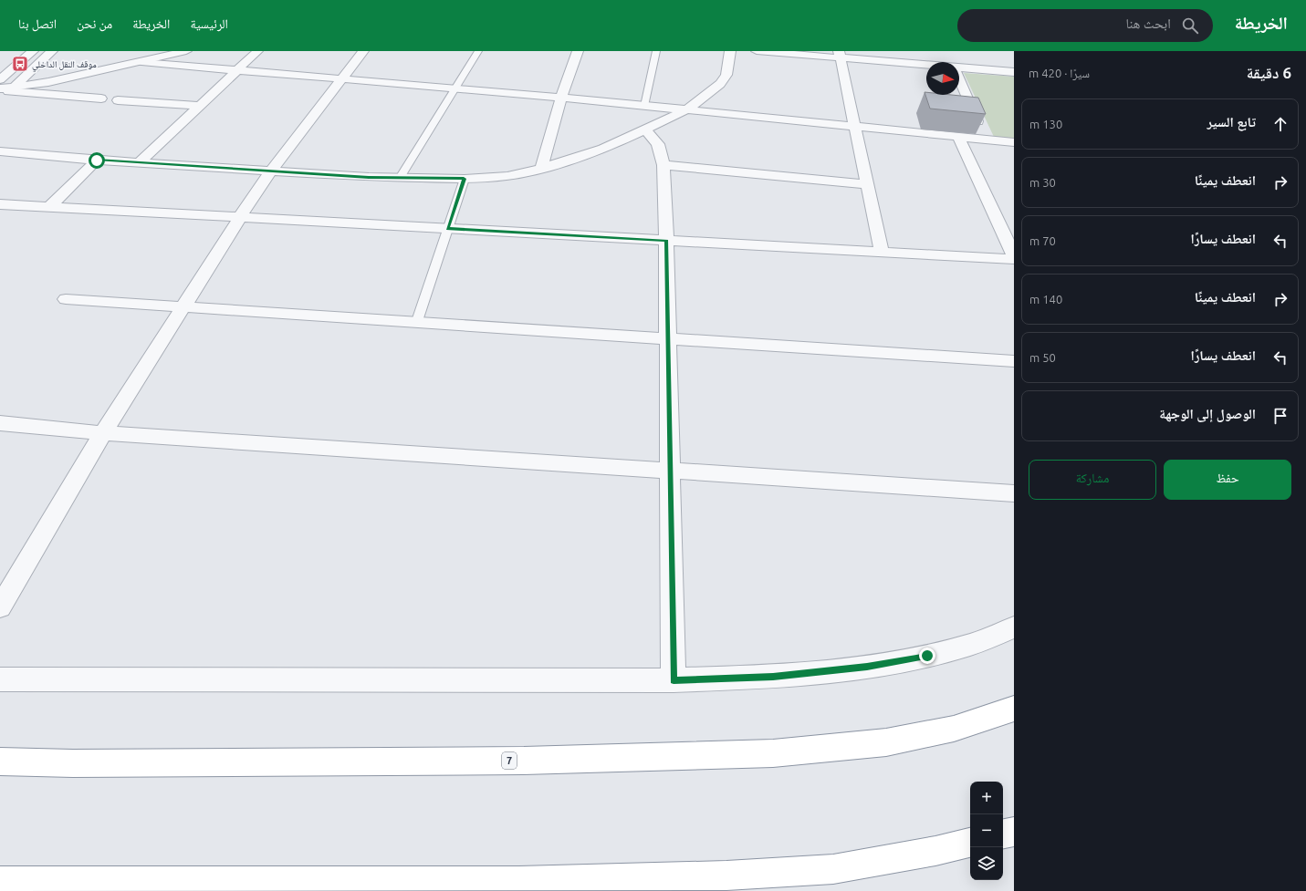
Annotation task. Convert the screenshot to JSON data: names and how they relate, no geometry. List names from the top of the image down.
{
  "streets": {
    "highway": ["7"]
  },
  "places": {
    "bus stop": ["موقف النقل الداخلي"]
  },
  "north": "right",
  "page": {
    "header": "الخريطة",
    "search": "ابحث هنا",
    "nav": [
      "الرئيسية",
      "الخريطة",
      "من نحن",
      "اتصل بنا"
    ],
    "heading": ["6 دقيقة", "سيرًا · 420 m"],
    "list": [
      ["تابع السير", "130 m"],
      ["انعطف يمينًا", "30 m"],
      ["انعطف يسارًا", "70 m"],
      ["انعطف يمينًا", "140 m"],
      ["انعطف يسارًا", "50 m"],
      "الوصول إلى الوجهة"
    ],
    "buttons": ["حفظ", "مشاركة"],
    "map_buttons": ["+", "−"]
  }
}
